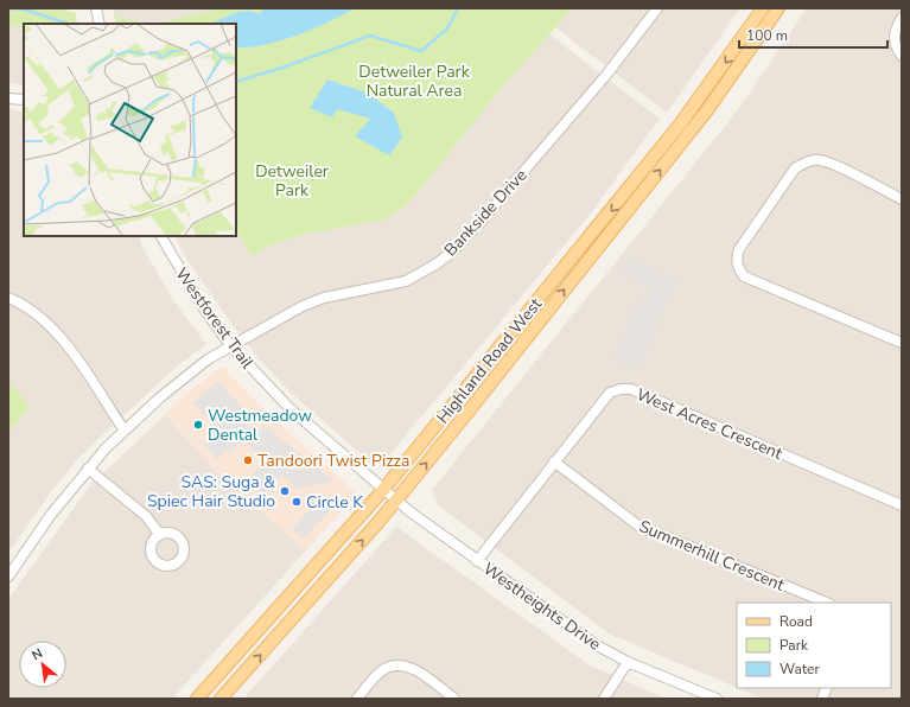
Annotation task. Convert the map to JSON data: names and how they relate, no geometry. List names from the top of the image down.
{
  "streets": {
    "main road": ["Highland Road West"],
    "street": [
      "Bankside Drive",
      "Westforest Trail",
      "West Acres Crescent",
      "Summerhill Crescent",
      "Westheights Drive"
    ]
  },
  "crossings": [
    ["Bankside Drive", "Westforest Trail"],
    ["Westforest Trail", "Highland Road West"],
    ["Westforest Trail", "Westheights Drive"],
    ["Highland Road West", "Westheights Drive"],
    ["West Acres Crescent", "Summerhill Crescent"],
    ["West Acres Crescent", "Westheights Drive"]
  ],
  "parks": ["Detweiler Park Natural Area", "Detweiler Park"],
  "places": [
    "Westmeadow Dental",
    "Tandoori Twist Pizza",
    "SAS: Suga & Spiec Hair Studio",
    "Circle K"
  ],
  "legend": ["Road", "Park", "Water"],
  "scale_bar": "100 m",
  "north": "top left"
}
